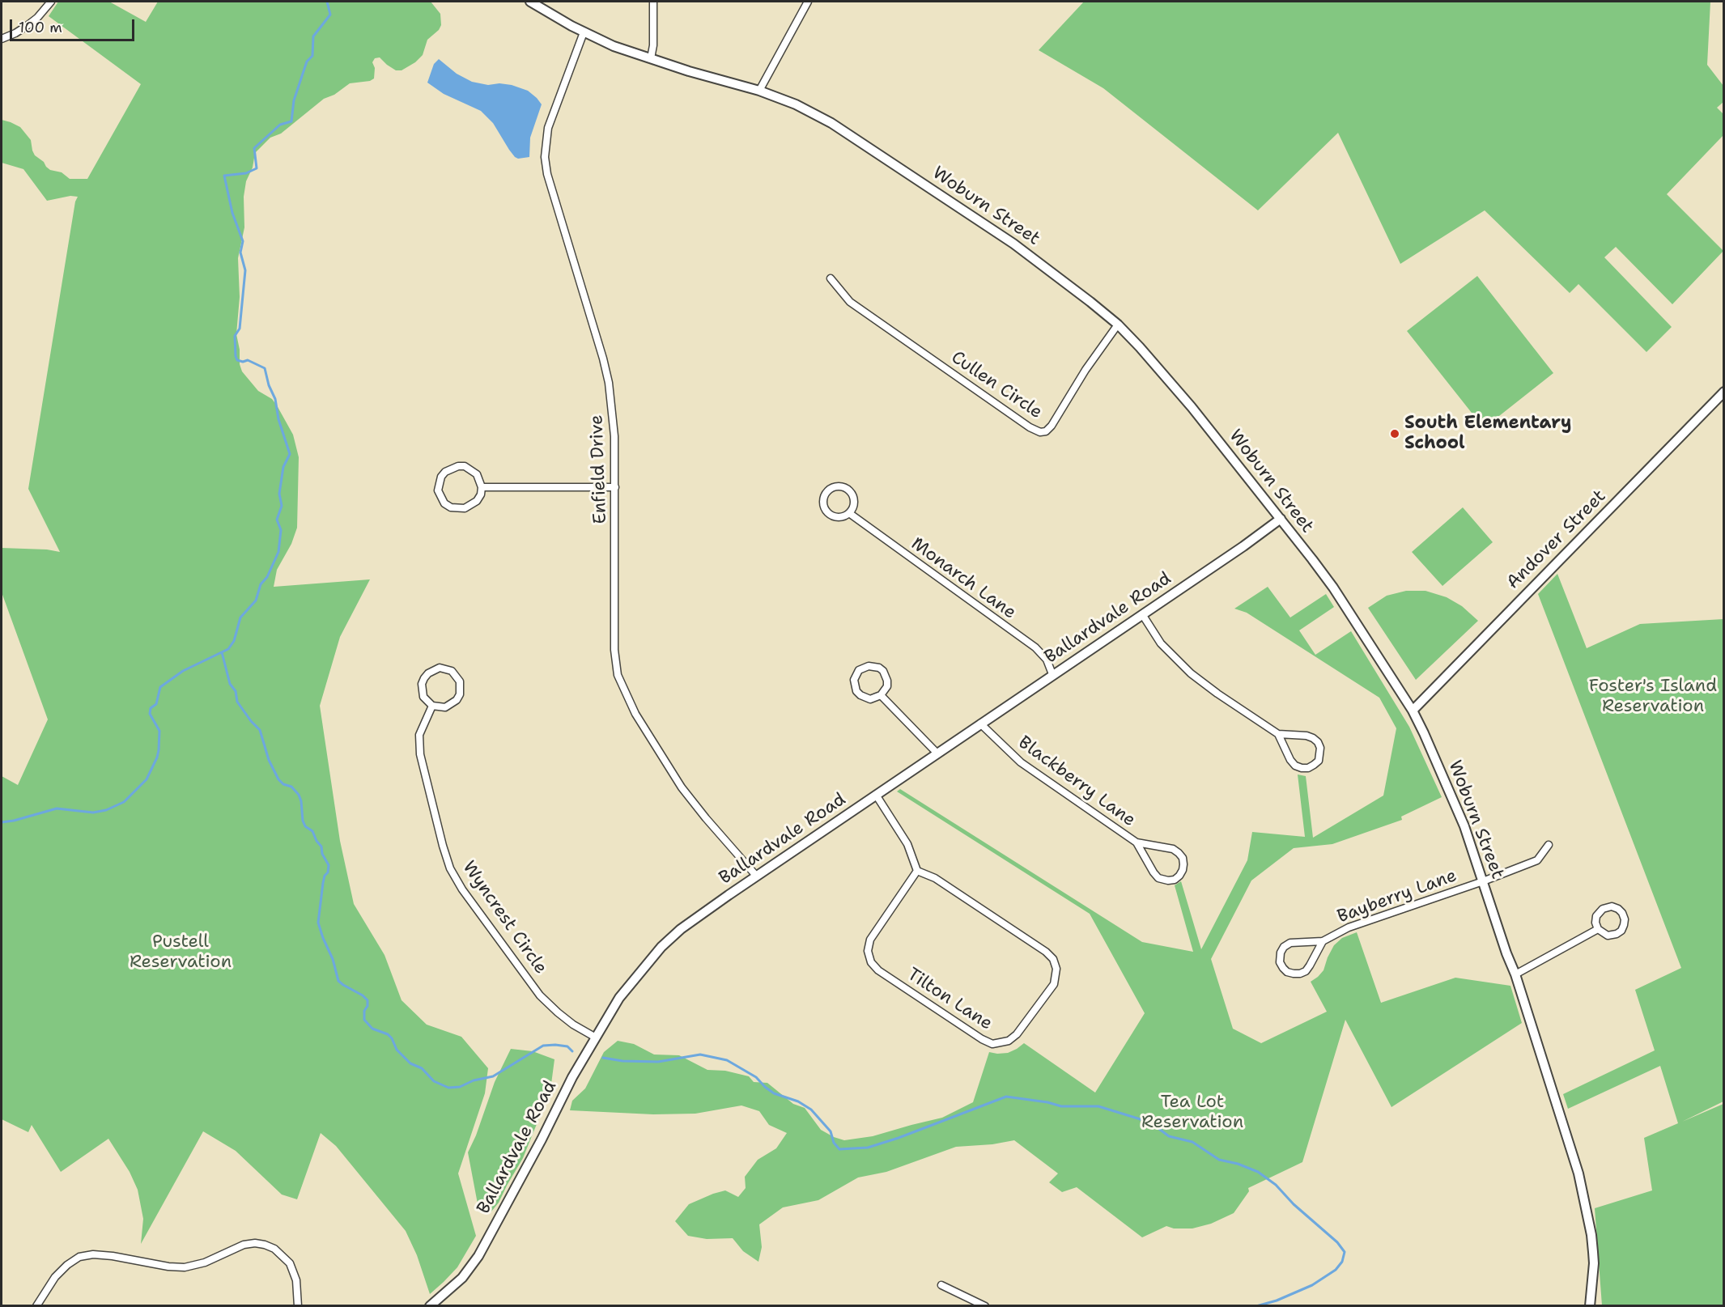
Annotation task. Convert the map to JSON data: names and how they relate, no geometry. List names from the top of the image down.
{
  "streets": {
    "street": [
      "Woburn Street",
      "Cullen Circle",
      "Enfield Drive",
      "Andover Street",
      "Monarch Lane",
      "Ballardvale Road",
      "Blackberry Lane",
      "Bayberry Lane",
      "Wyncrest Circle",
      "Tilton Lane"
    ]
  },
  "crossings": [
    ["Woburn Street", "Cullen Circle"],
    ["Woburn Street", "Enfield Drive"],
    ["Woburn Street", "Andover Street"],
    ["Woburn Street", "Ballardvale Road"],
    ["Woburn Street", "Bayberry Lane"],
    ["Enfield Drive", "Ballardvale Road"],
    ["Monarch Lane", "Ballardvale Road"],
    ["Ballardvale Road", "Blackberry Lane"],
    ["Ballardvale Road", "Wyncrest Circle"]
  ],
  "parks": ["Foster's Island Reservation", "Pustell Reservation", "Tea Lot Reservation"],
  "places": ["South Elementary School"],
  "scale_bar": "100 m"
}
